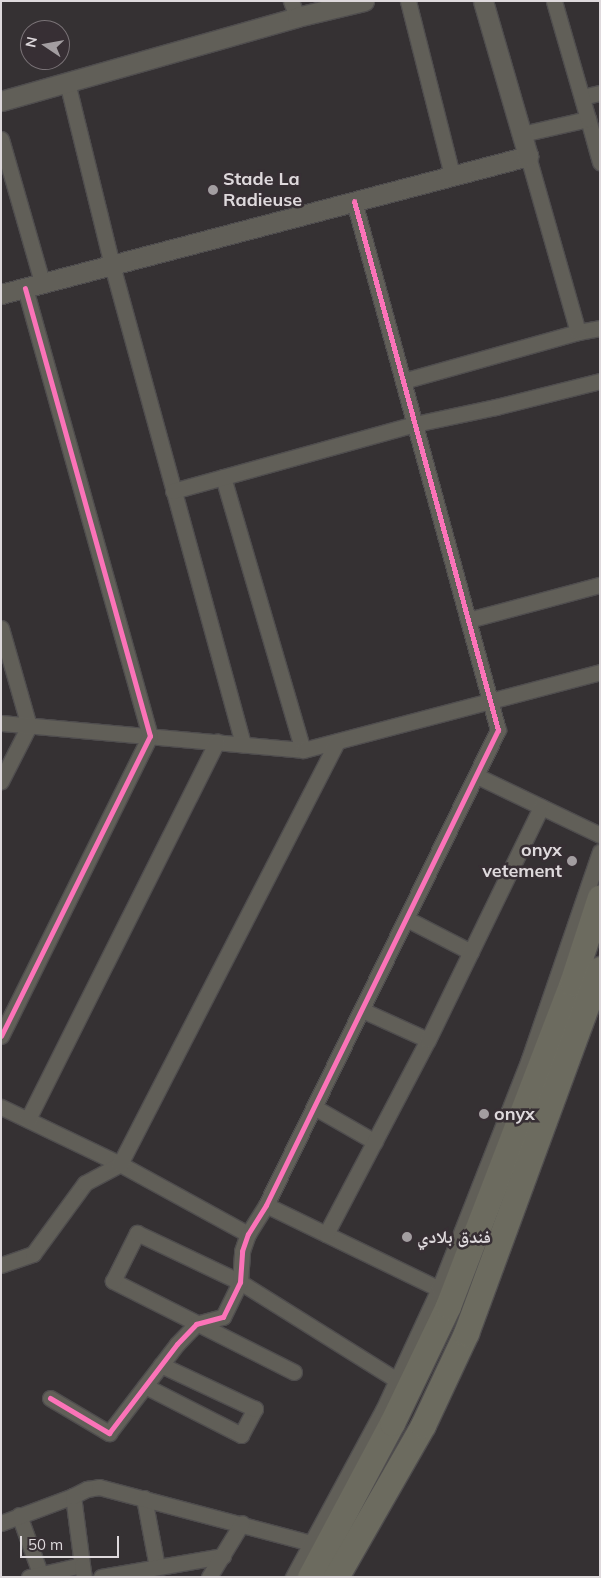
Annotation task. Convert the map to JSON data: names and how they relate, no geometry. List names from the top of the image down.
{
  "places": [
    "Stade La Radieuse",
    "onyx vetement",
    "onyx",
    "فندق بلادي"
  ],
  "scale_bar": "50 m",
  "north": "left"
}
